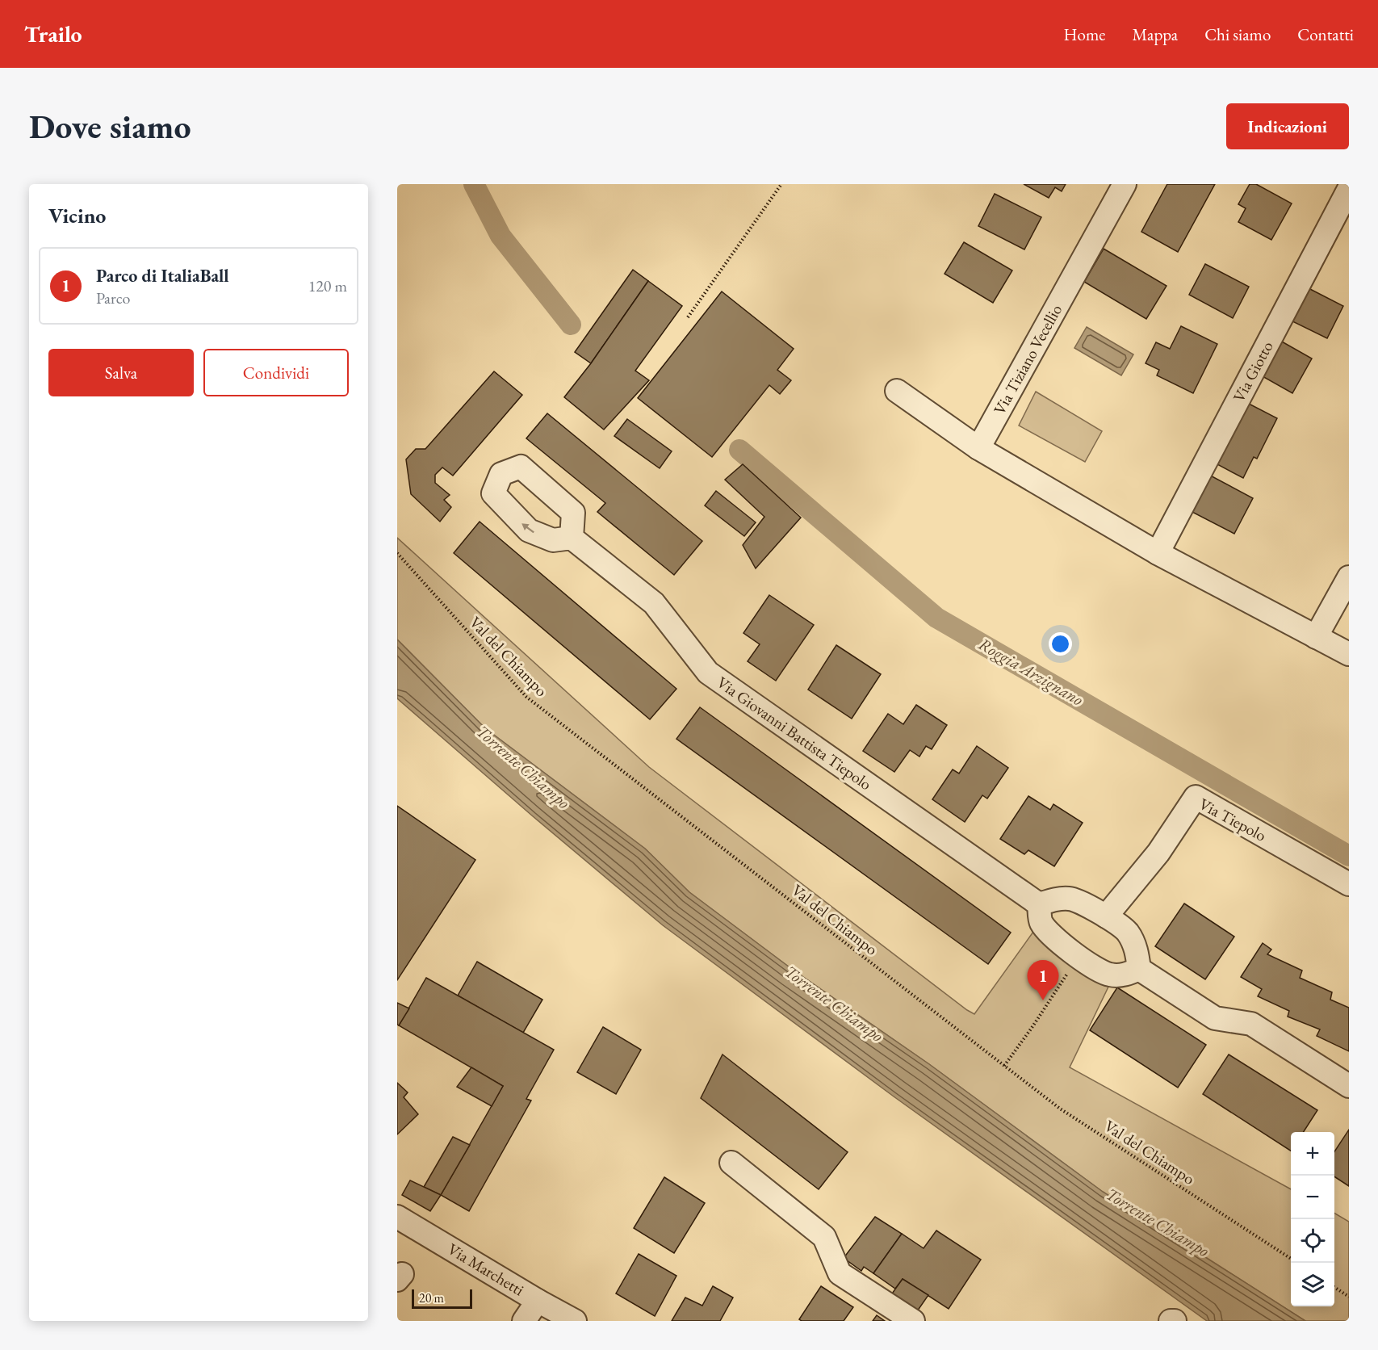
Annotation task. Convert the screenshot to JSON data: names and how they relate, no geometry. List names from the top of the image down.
{
  "streets": {
    "street": [
      "Via Tiziano Vecellio",
      "Via Giotto",
      "Via Giovanni Battista Tiepolo",
      "Via Tiepolo",
      "Via Marchetti"
    ],
    "path": ["Val del Chiampo"]
  },
  "water": ["Roggia Arzignano", "Torrente Chiampo"],
  "scale_bar": "20 m",
  "page": {
    "header": "Trailo",
    "nav": [
      "Home",
      "Mappa",
      "Chi siamo",
      "Contatti"
    ],
    "buttons": [
      "Indicazioni",
      ["Salva", "Condividi"]
    ],
    "title": "Dove siamo",
    "heading": "Vicino",
    "list": [
      {
        "mark": "1",
        "name": "Parco di ItaliaBall",
        "note": "Parco",
        "value": "120 m"
      }
    ],
    "pins": "1",
    "map_buttons": ["+", "−"],
    "scale": "20 m"
  }
}
